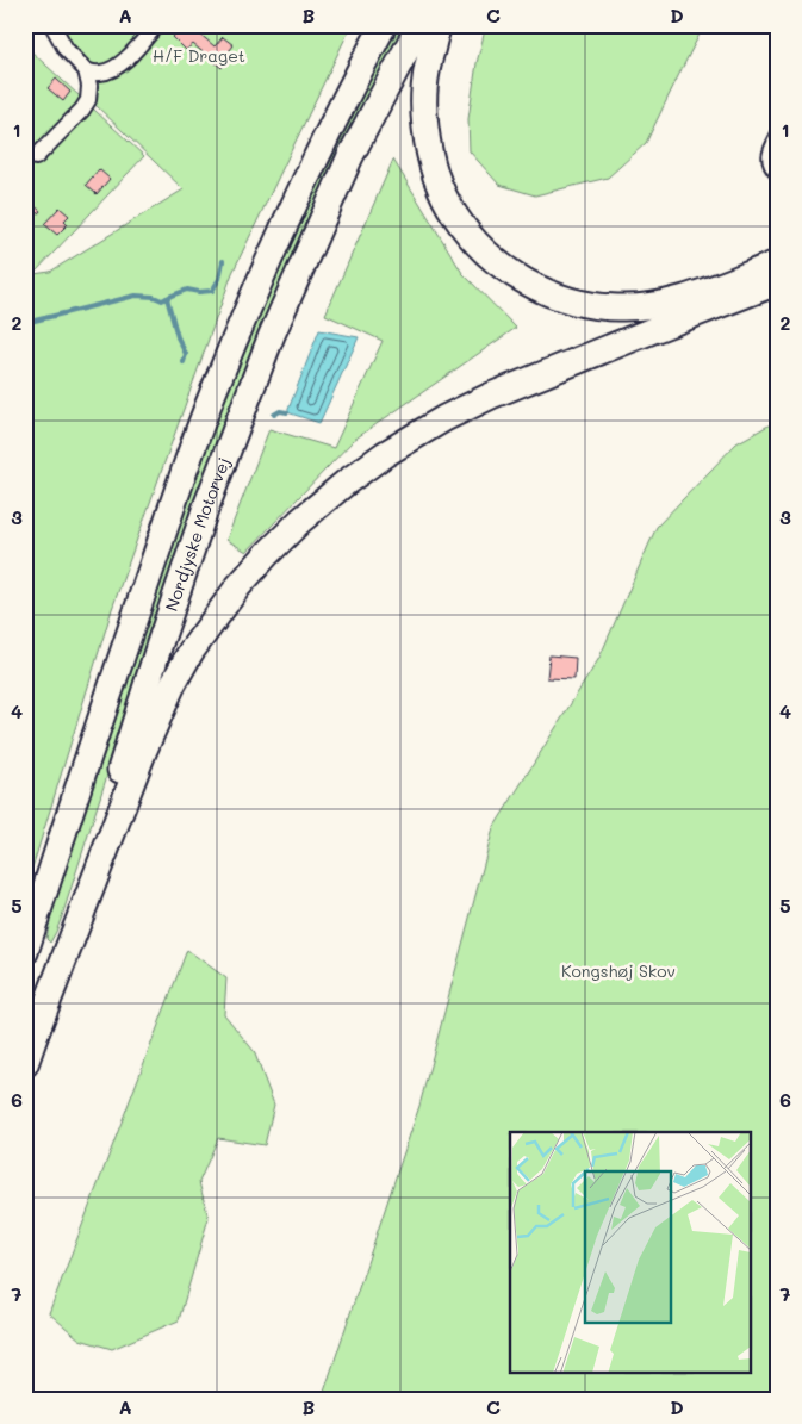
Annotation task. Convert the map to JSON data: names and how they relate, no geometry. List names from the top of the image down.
{
  "streets": {
    "highway": ["Nordjyske Motorvej"]
  },
  "parks": ["H/F Draget", "Kongshøj Skov"],
  "grid": {
    "columns": [
      "A",
      "B",
      "C",
      "D"
    ],
    "rows": [
      "1",
      "2",
      "3",
      "4",
      "5",
      "6",
      "7"
    ]
  }
}
